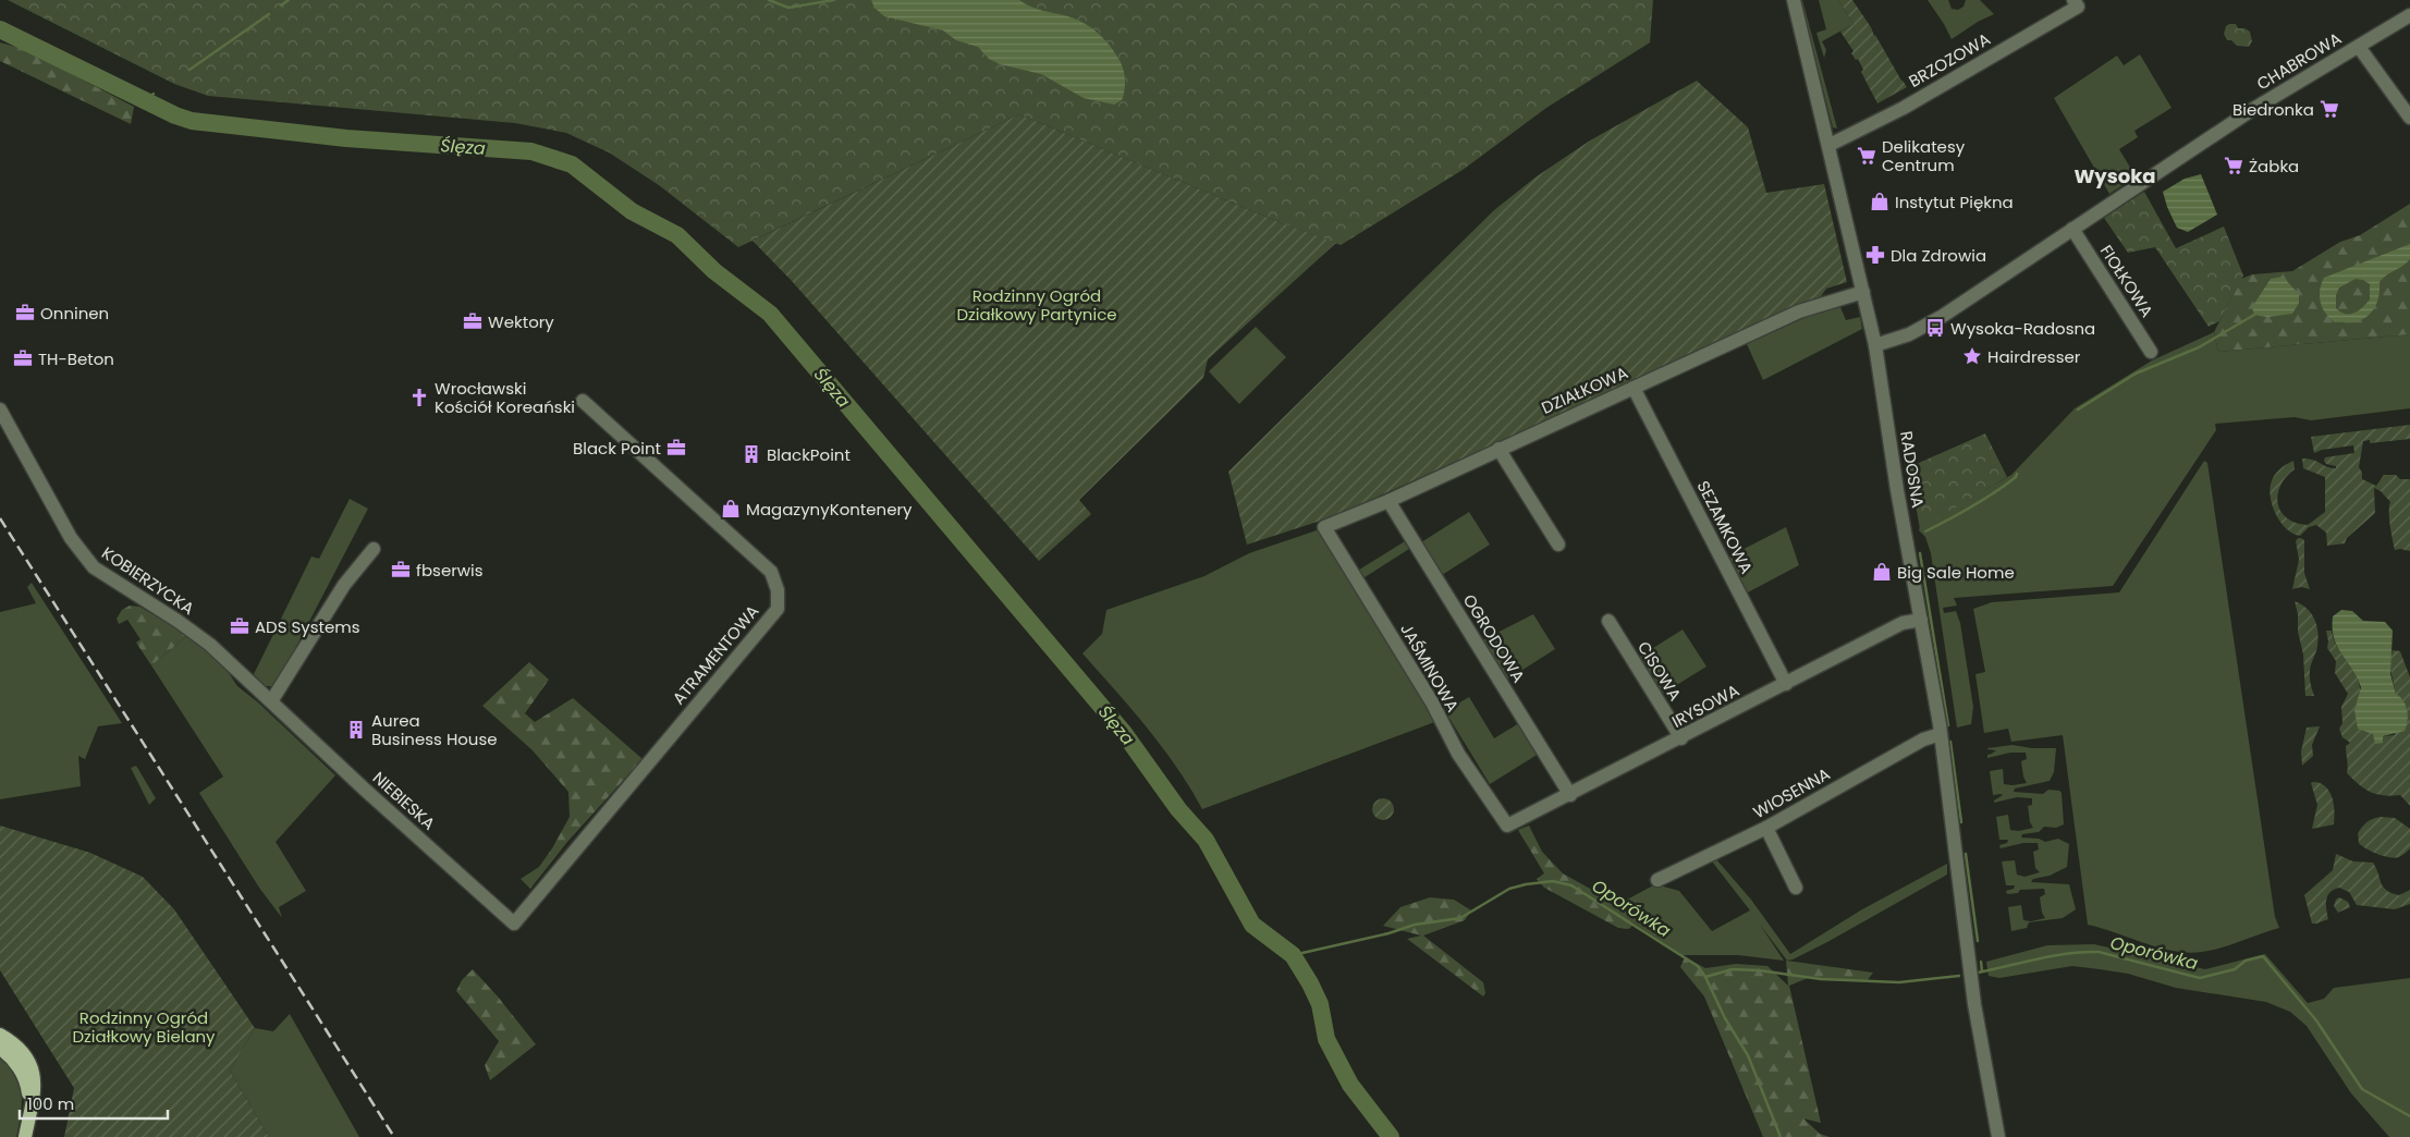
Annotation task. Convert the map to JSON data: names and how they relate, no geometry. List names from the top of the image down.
{
  "streets": {
    "street": [
      "BRZOZOWA",
      "CHABROWA",
      "FIOŁKOWA",
      "DZIAŁKOWA",
      "RADOSNA",
      "SEZAMKOWA",
      "KOBIERZYCKA",
      "OGRODOWA",
      "ATRAMENTOWA",
      "JAŚMINOWA",
      "CISOWA",
      "IRYSOWA",
      "WIOSENNA",
      "NIEBIESKA"
    ]
  },
  "crossings": [
    ["BRZOZOWA", "RADOSNA"],
    ["CHABROWA", "FIOŁKOWA"],
    ["CHABROWA", "RADOSNA"],
    ["DZIAŁKOWA", "RADOSNA"],
    ["DZIAŁKOWA", "SEZAMKOWA"],
    ["DZIAŁKOWA", "OGRODOWA"],
    ["DZIAŁKOWA", "JAŚMINOWA"],
    ["RADOSNA", "IRYSOWA"],
    ["RADOSNA", "WIOSENNA"],
    ["SEZAMKOWA", "IRYSOWA"],
    ["KOBIERZYCKA", "NIEBIESKA"],
    ["OGRODOWA", "IRYSOWA"],
    ["ATRAMENTOWA", "NIEBIESKA"],
    ["JAŚMINOWA", "IRYSOWA"],
    ["CISOWA", "IRYSOWA"]
  ],
  "districts": ["Wysoka"],
  "water": ["Ślęza", "Oporówka"],
  "parks": ["Rodzinny Ogród Działkowy Partynice", "Rodzinny Ogród Działkowy Bielany"],
  "places": {
    "supermarket": ["Biedronka", "Delikatesy Centrum", "Żabka"],
    "shop": ["Instytut Piękna", "MagazynyKontenery", "Big Sale Home"],
    "pharmacy": ["Dla Zdrowia"],
    "office": [
      "Onninen",
      "Wektory",
      "TH-Beton",
      "Black Point",
      "fbserwis",
      "ADS Systems"
    ],
    "bus stop": ["Wysoka-Radosna"],
    "place": ["Hairdresser"],
    "church": ["Wrocławski Kościół Koreański"],
    "building": ["BlackPoint", "Aurea Business House"]
  },
  "scale_bar": "100 m"
}
